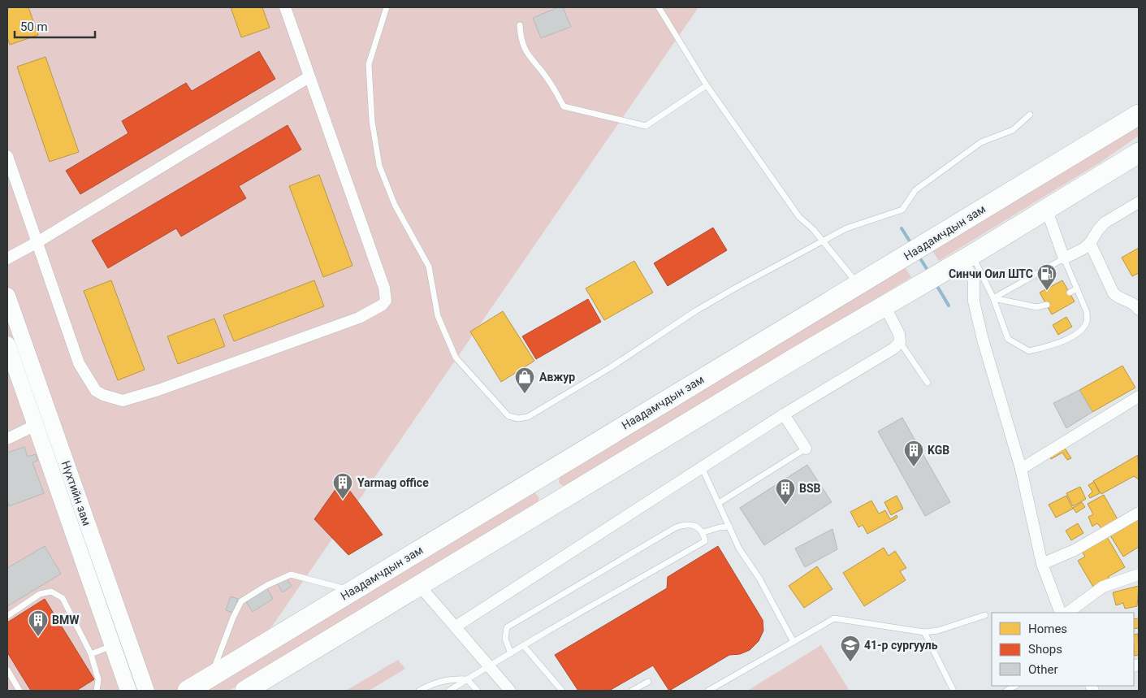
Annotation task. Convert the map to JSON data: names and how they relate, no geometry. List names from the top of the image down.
{
  "streets": {
    "highway": ["Наадамчдын зам"],
    "main road": ["Нүхтийн зам"]
  },
  "places": {
    "fuel station": ["Синчи Оил ШТС"],
    "shop": ["Авжур"],
    "building": [
      "KGB",
      "Yarmag office",
      "BSB",
      "BMW"
    ],
    "school or university": ["41-р сургууль"]
  },
  "legend": ["Homes", "Shops", "Other"],
  "scale_bar": "50 m"
}
